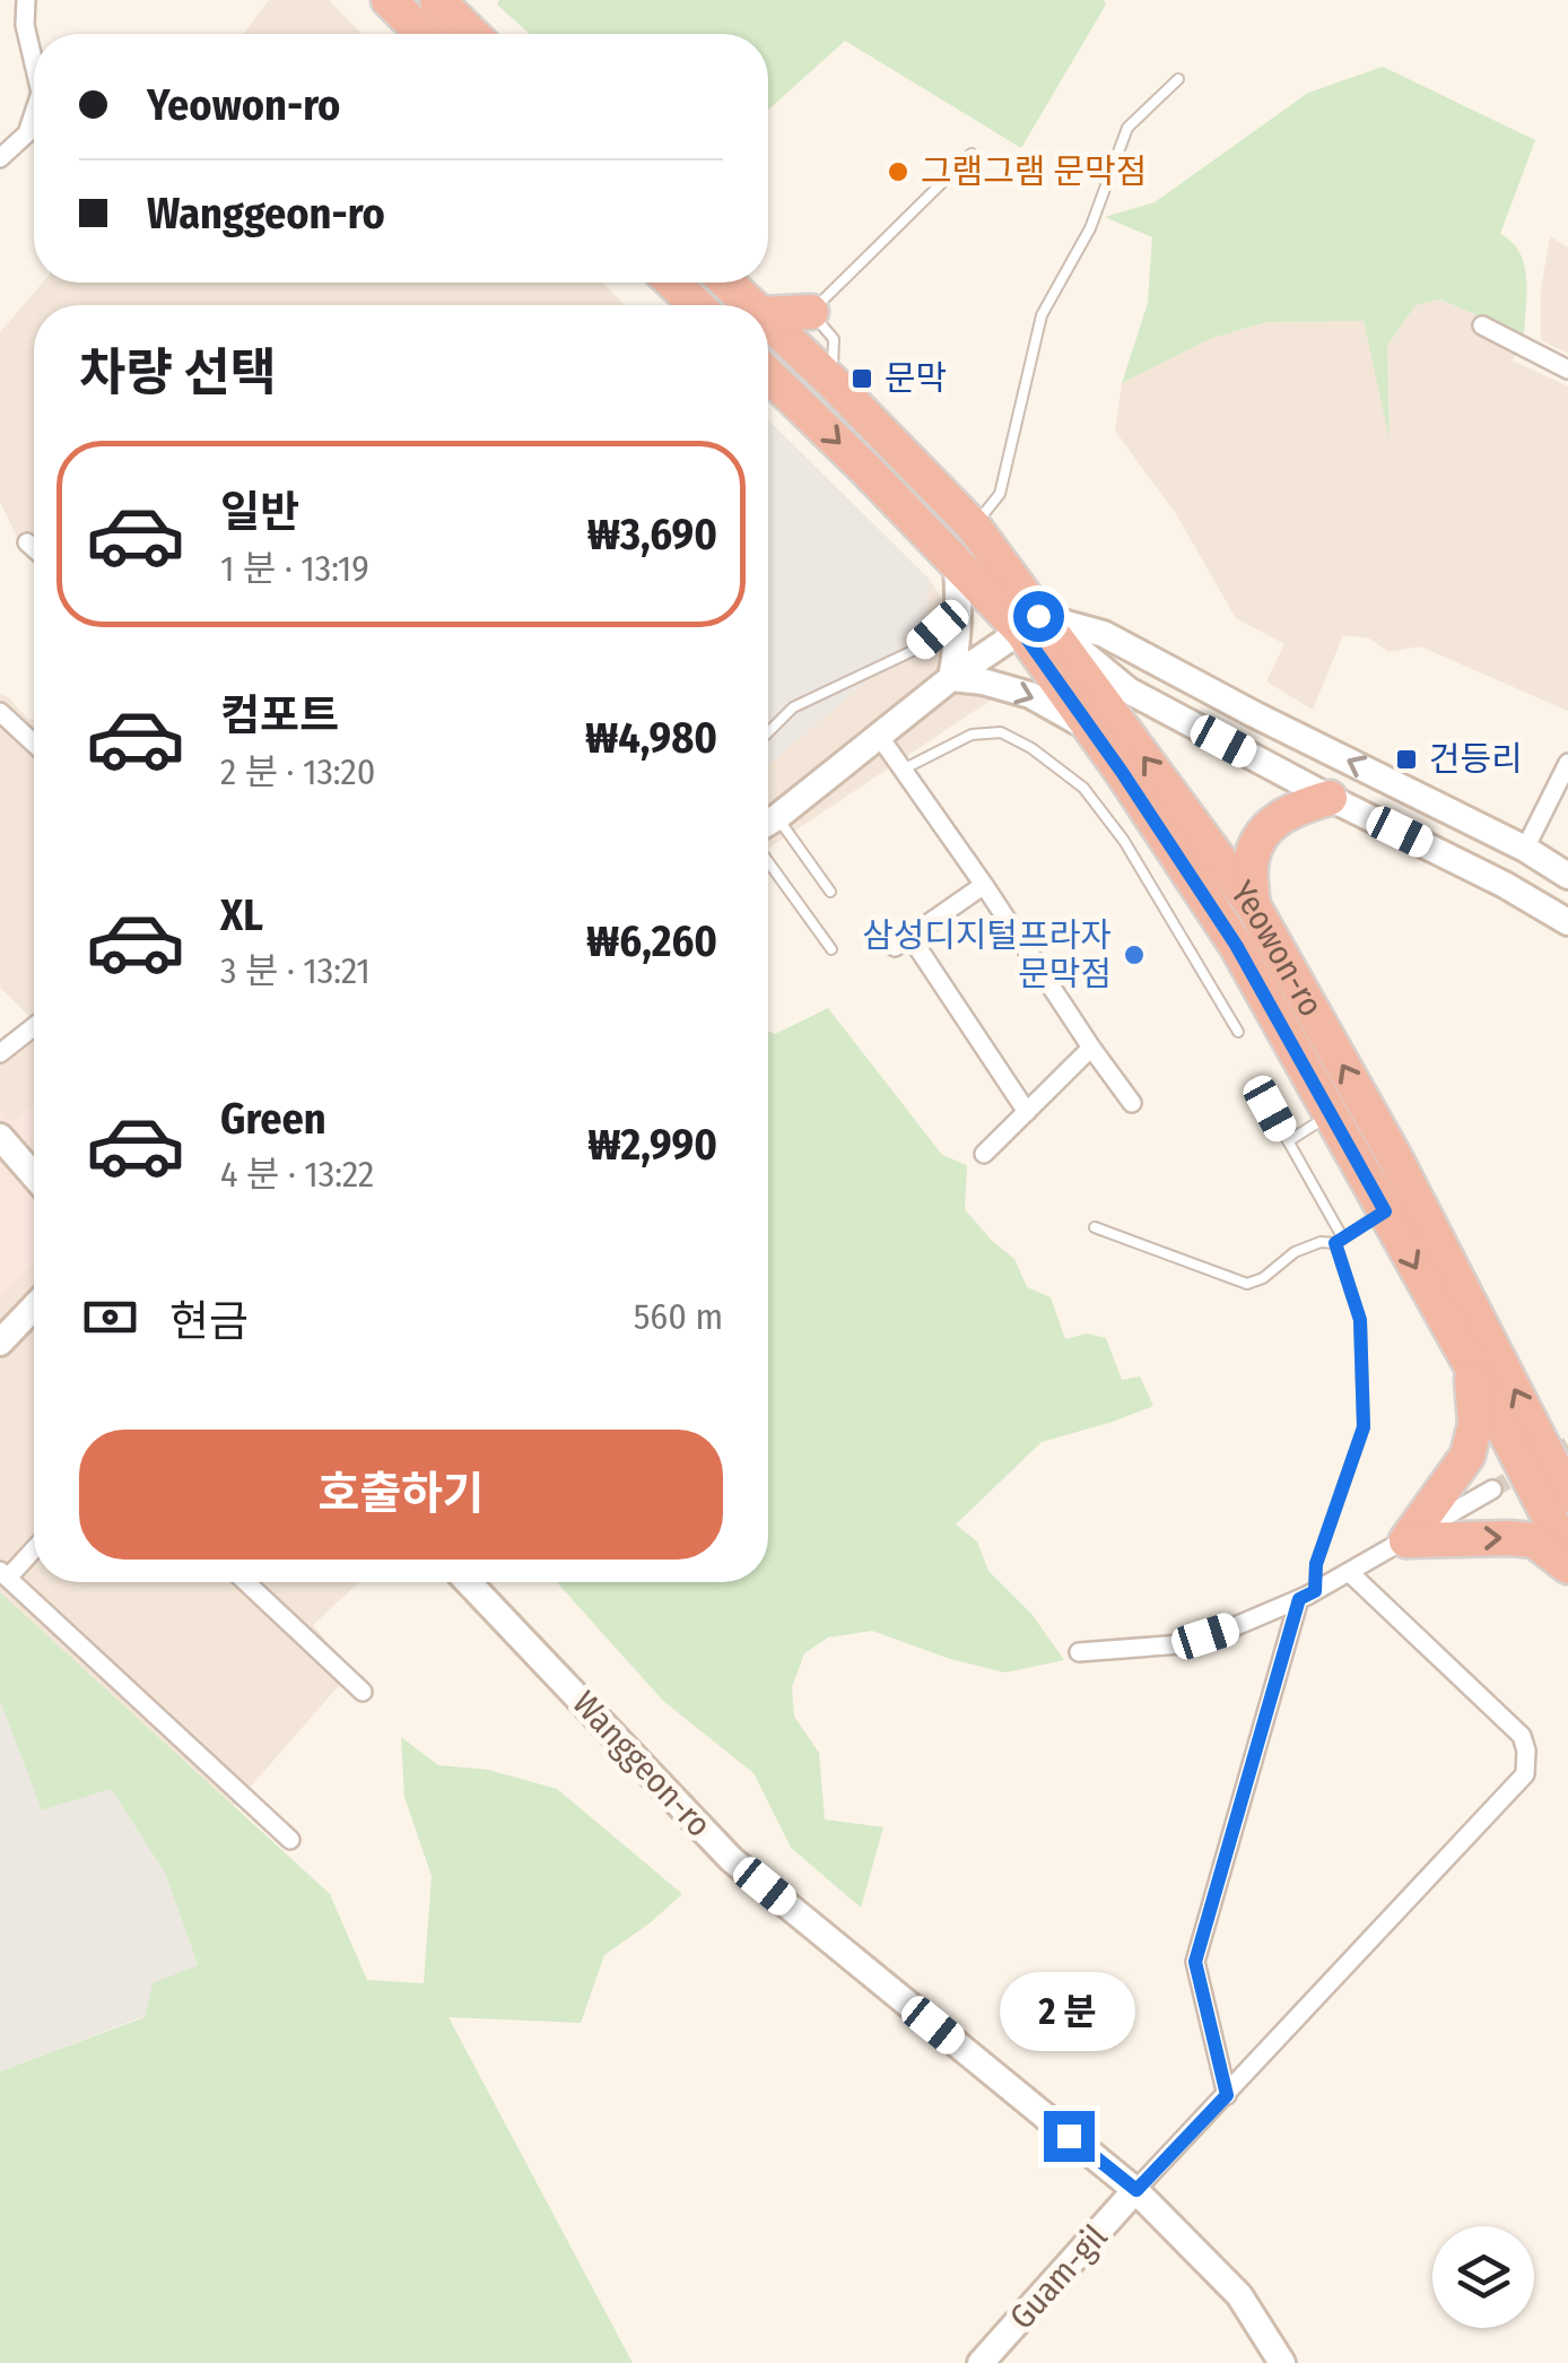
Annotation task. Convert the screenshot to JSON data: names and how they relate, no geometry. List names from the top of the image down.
{
  "streets": {
    "highway": ["Yeowon-ro"],
    "street": ["Wanggeon-ro", "Guam-gil"]
  },
  "crossings": [
    ["Wanggeon-ro", "Guam-gil"]
  ],
  "places": {
    "other": ["그램그램 문막점", "삼성디지털프라자 문막점"],
    "transit": ["문막", "건등리"]
  },
  "page": {
    "banner": ["Yeowon-ro", "Wanggeon-ro"],
    "heading": "차량 선택",
    "list": [
      {
        "name": "일반",
        "note": "1 분 · 13:19",
        "value": "₩3,690"
      },
      {
        "name": "컴포트",
        "note": "2 분 · 13:20",
        "value": "₩4,980"
      },
      {
        "name": "XL",
        "note": "3 분 · 13:21",
        "value": "₩6,260"
      },
      {
        "name": "Green",
        "note": "4 분 · 13:22",
        "value": "₩2,990"
      }
    ],
    "pay": ["현금", "560 m"],
    "buttons": "호출하기",
    "bubble": "2 분"
  }
}
